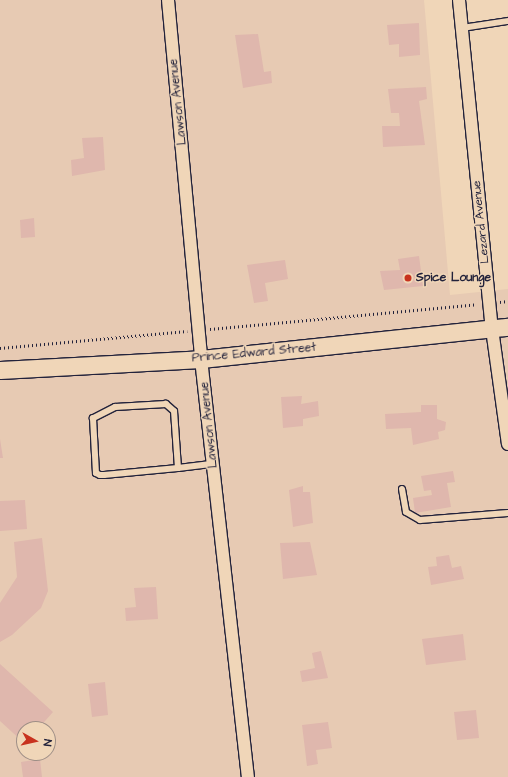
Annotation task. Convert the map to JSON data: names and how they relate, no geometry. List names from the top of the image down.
{
  "streets": {
    "main road": ["Prince Edward Street"],
    "street": ["Lawson Avenue", "Lezard Avenue"]
  },
  "crossings": [
    ["Lawson Avenue", "Prince Edward Street"],
    ["Lezard Avenue", "Prince Edward Street"]
  ],
  "places": ["Spice Lounge"],
  "north": "right"
}
